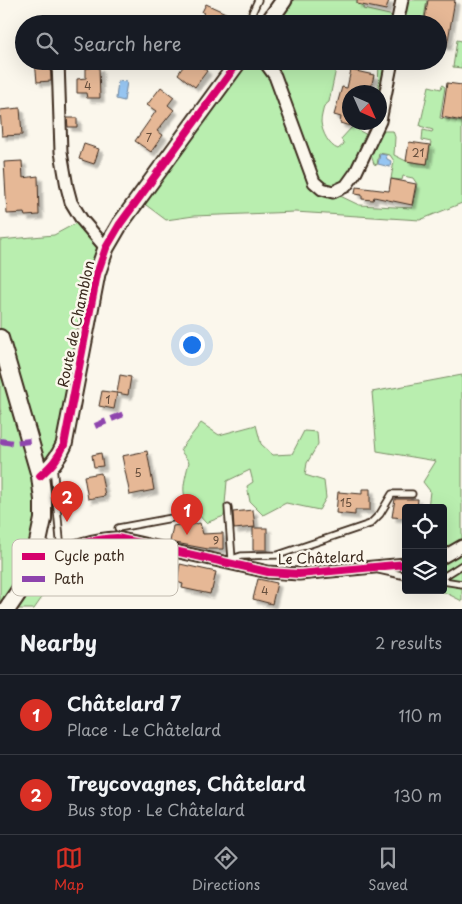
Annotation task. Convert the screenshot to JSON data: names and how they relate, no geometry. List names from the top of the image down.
{
  "streets": {
    "street": ["Route de Chamblon", "Le Châtelard"]
  },
  "house_numbers": [
    "4",
    "7",
    "21",
    "1",
    "5",
    "15",
    "9",
    "4"
  ],
  "legend": ["Cycle path", "Path"],
  "north": "bottom right",
  "page": {
    "search": "Search here",
    "pins": ["2", "1"],
    "heading": ["Nearby", "2 results"],
    "list": [
      {
        "mark": "1",
        "name": "Châtelard 7",
        "note": "Place · Le Châtelard",
        "value": "110 m"
      },
      {
        "mark": "2",
        "name": "Treycovagnes, Châtelard",
        "note": "Bus stop · Le Châtelard",
        "value": "130 m"
      }
    ],
    "nav": ["Map", "Directions", "Saved"]
  }
}
